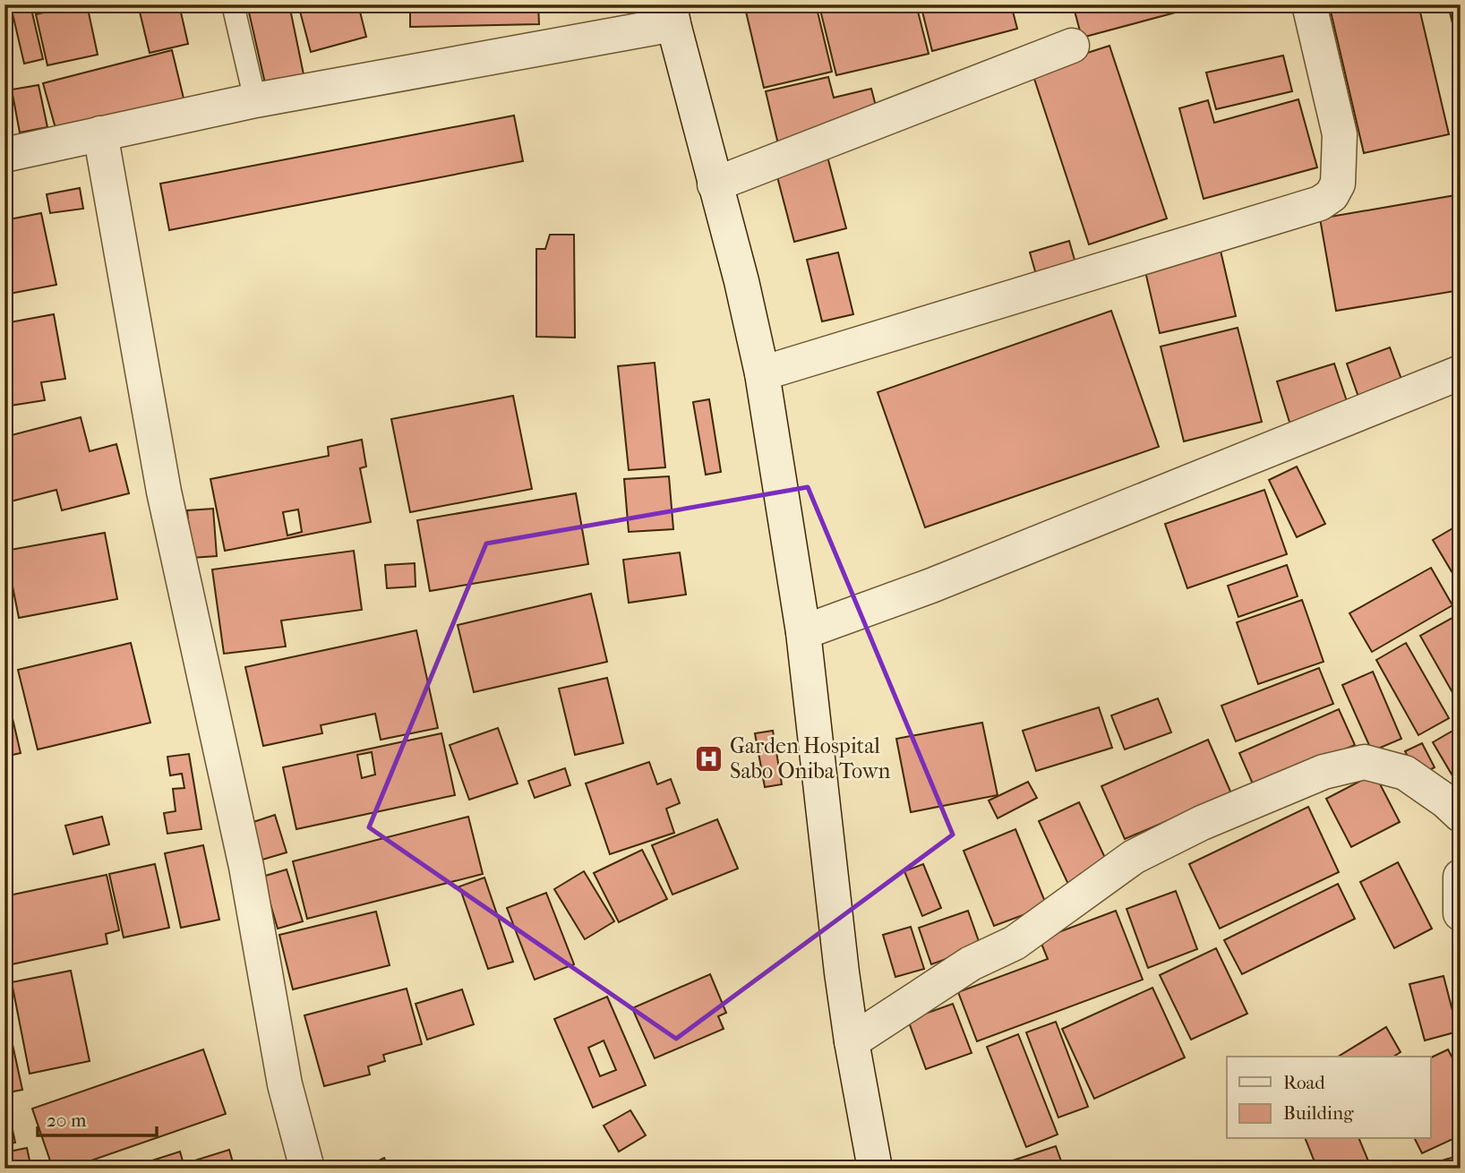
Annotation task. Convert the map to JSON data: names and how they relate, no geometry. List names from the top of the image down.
{
  "places": {
    "hospital": ["Garden Hospital Sabo Oniba Town"]
  },
  "legend": ["Road", "Building"],
  "scale_bar": "20 m"
}
